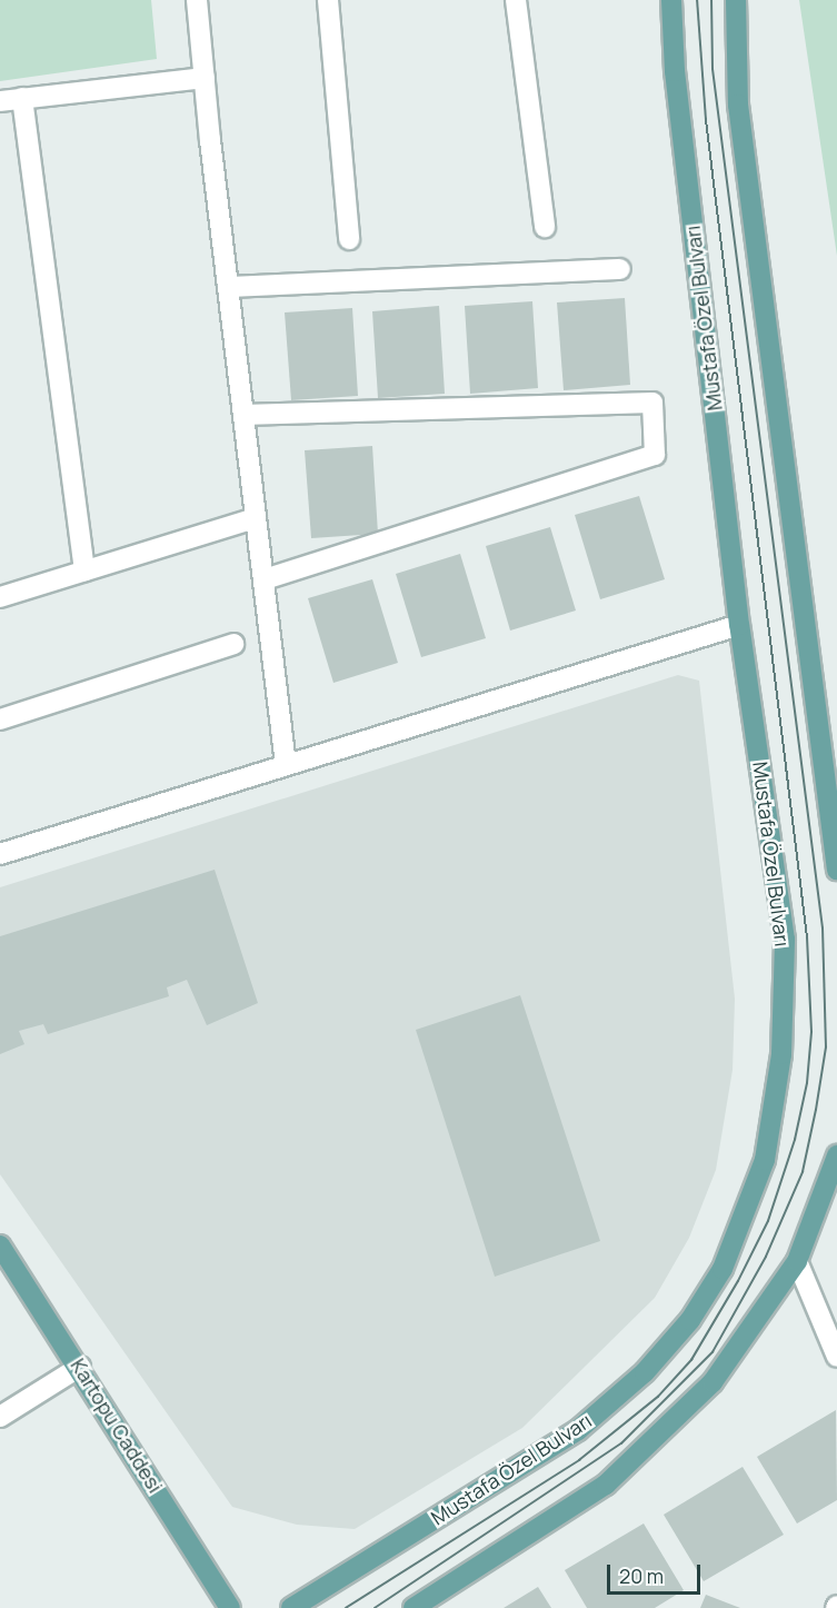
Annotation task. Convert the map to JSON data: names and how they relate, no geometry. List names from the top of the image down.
{
  "streets": {
    "main road": ["Mustafa Özel Bulvarı", "Kartopu Caddesi"]
  },
  "scale_bar": "20 m"
}
